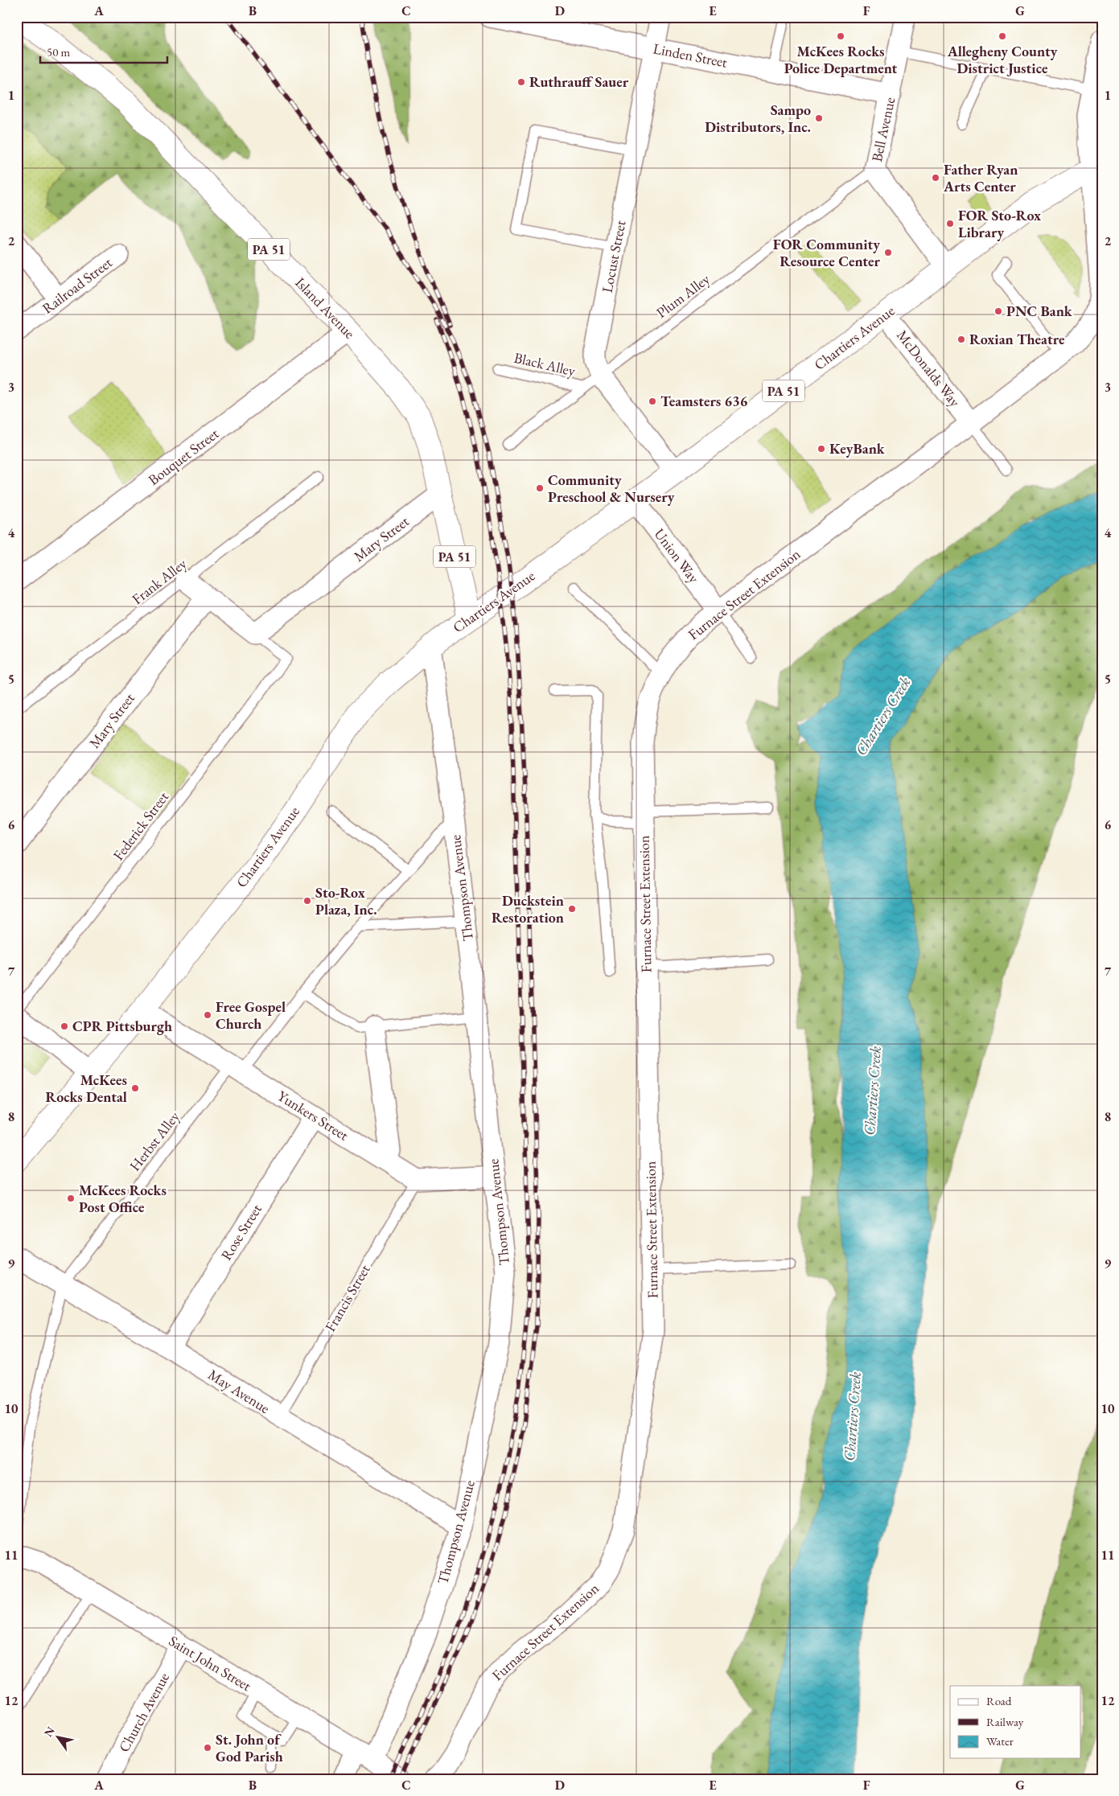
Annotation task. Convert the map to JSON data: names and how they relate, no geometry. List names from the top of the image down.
{
  "streets": {
    "main road": ["PA 51", "Island Avenue", "Chartiers Avenue"],
    "street": [
      "Linden Street",
      "Bell Avenue",
      "Locust Street",
      "Railroad Street",
      "McDonalds Way",
      "Bouquet Street",
      "Mary Street",
      "Union Way",
      "Furnace Street Extension",
      "Thompson Avenue",
      "Yunkers Street",
      "Rose Street",
      "May Avenue",
      "Saint John Street",
      "Church Avenue"
    ],
    "lane": [
      "Plum Alley",
      "Black Alley",
      "Frank Alley",
      "Federick Street",
      "Herbst Alley",
      "Francis Street"
    ]
  },
  "crossings": [
    ["Linden Street", "Bell Avenue"],
    ["Linden Street", "Locust Street"],
    ["Bell Avenue", "Plum Alley"],
    ["Bell Avenue", "Chartiers Avenue"],
    ["Locust Street", "Plum Alley"],
    ["Locust Street", "Chartiers Avenue"],
    ["Plum Alley", "Black Alley"],
    ["Island Avenue", "Chartiers Avenue"],
    ["Island Avenue", "Bouquet Street"],
    ["Island Avenue", "Mary Street"],
    ["Chartiers Avenue", "McDonalds Way"],
    ["Chartiers Avenue", "Union Way"],
    ["Chartiers Avenue", "Furnace Street Extension"],
    ["Chartiers Avenue", "Thompson Avenue"],
    ["Chartiers Avenue", "Yunkers Street"],
    ["McDonalds Way", "Furnace Street Extension"],
    ["Mary Street", "Federick Street"],
    ["Union Way", "Furnace Street Extension"],
    ["Thompson Avenue", "Herbst Alley"],
    ["Thompson Avenue", "May Avenue"],
    ["Thompson Avenue", "Saint John Street"],
    ["Yunkers Street", "Herbst Alley"],
    ["Yunkers Street", "Rose Street"],
    ["Yunkers Street", "Francis Street"],
    ["Herbst Alley", "May Avenue"],
    ["Rose Street", "May Avenue"],
    ["Francis Street", "May Avenue"],
    ["Saint John Street", "Church Avenue"]
  ],
  "water": ["Chartiers Creek"],
  "places": [
    "McKees Rocks Police Department",
    "Allegheny County District Justice",
    "Ruthrauff Sauer",
    "Sampo Distributors, Inc.",
    "Father Ryan Arts Center",
    "FOR Sto-Rox Library",
    "FOR Community Resource Center",
    "PNC Bank",
    "Roxian Theatre",
    "Teamsters 636",
    "KeyBank",
    "Community Preschool & Nursery",
    "Sto-Rox Plaza, Inc.",
    "Duckstein Restoration",
    "Free Gospel Church",
    "CPR Pittsburgh",
    "McKees Rocks Dental",
    "McKees Rocks Post Office",
    "St. John of God Parish"
  ],
  "legend": ["Road", "Railway", "Water"],
  "scale_bar": "50 m",
  "north": "top left",
  "grid": {
    "columns": [
      "A",
      "B",
      "C",
      "D",
      "E",
      "F",
      "G"
    ],
    "rows": [
      "1",
      "2",
      "3",
      "4",
      "5",
      "6",
      "7",
      "8",
      "9",
      "10",
      "11",
      "12"
    ]
  }
}
